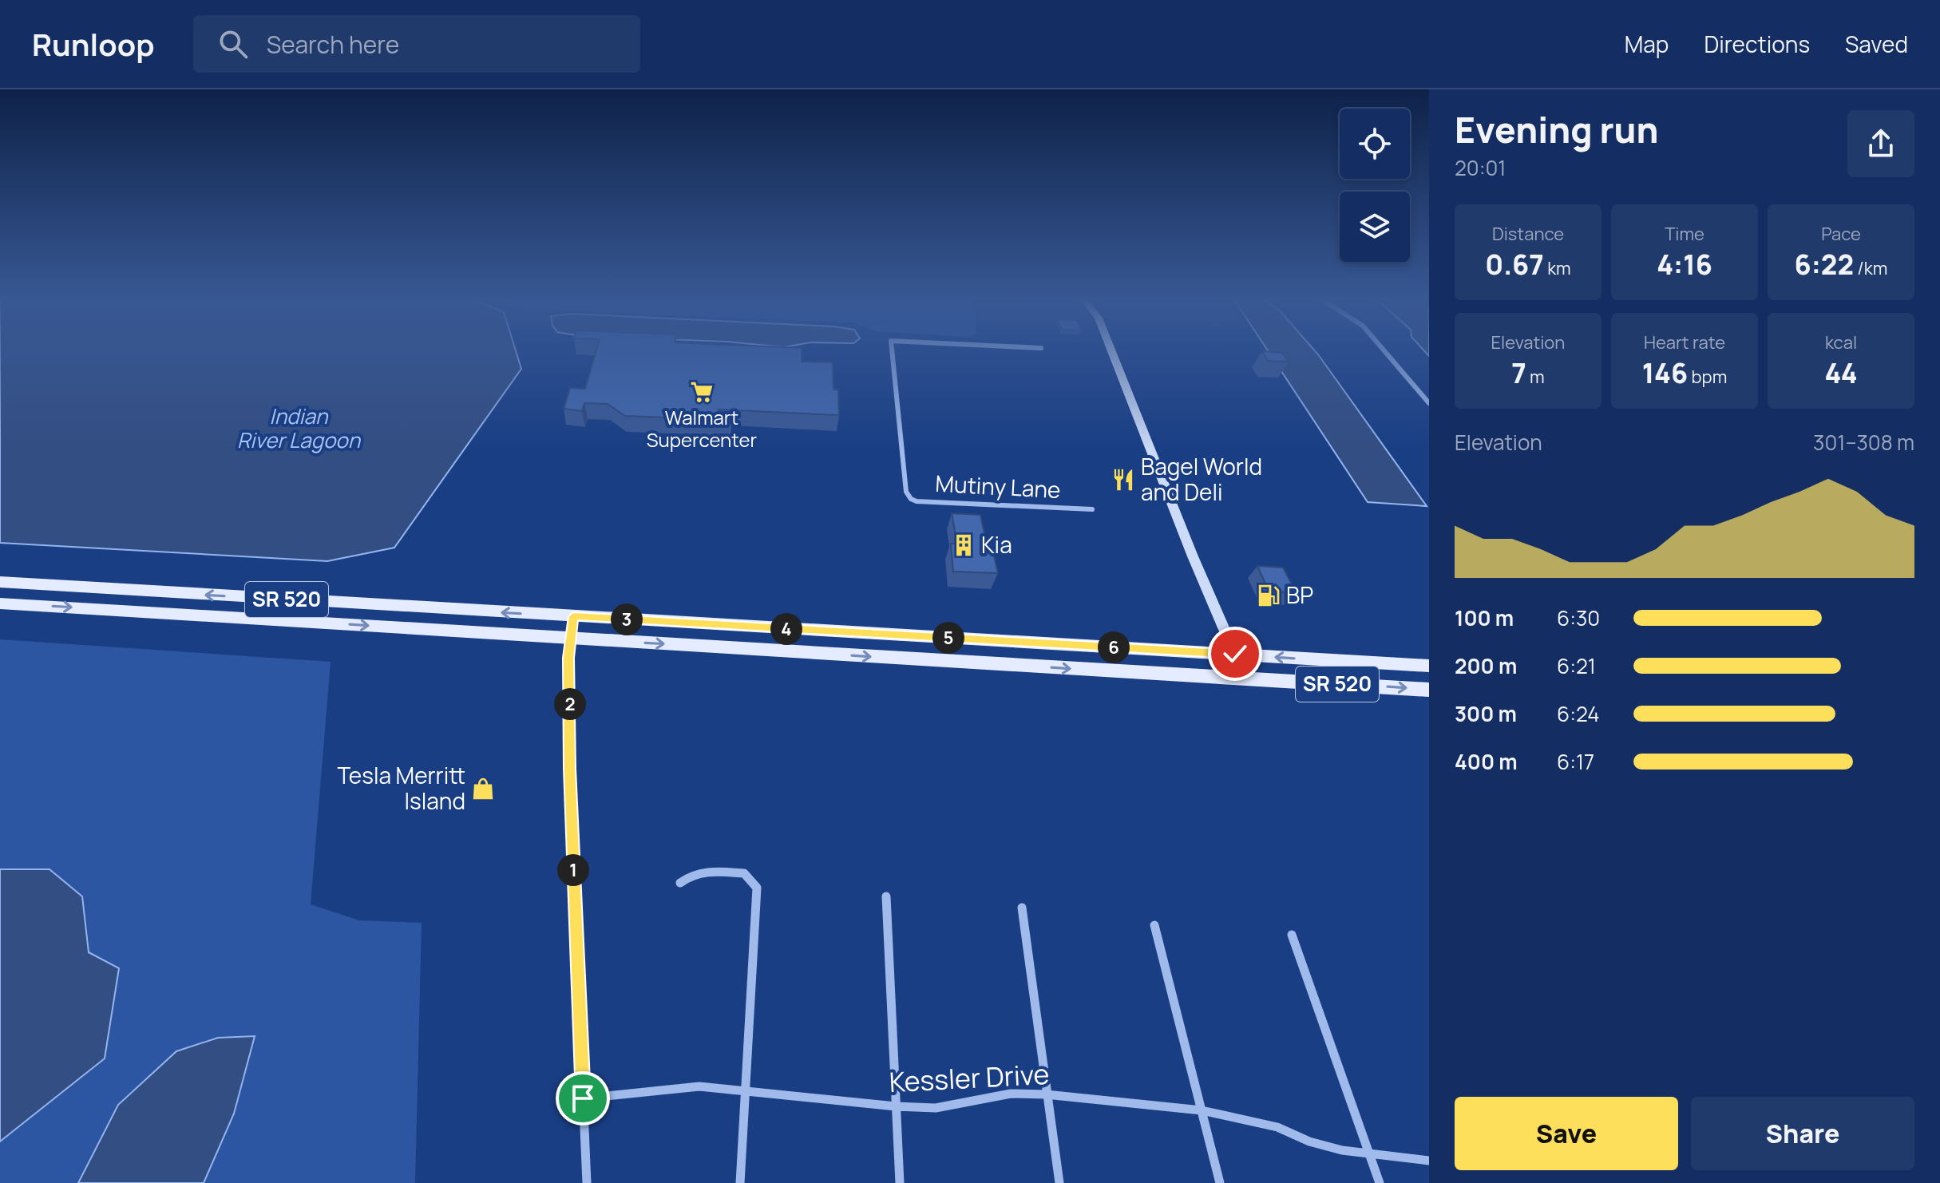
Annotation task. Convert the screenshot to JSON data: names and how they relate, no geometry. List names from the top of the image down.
{
  "streets": {
    "main road": ["SR 520"],
    "street": ["Mutiny Lane", "Kessler Drive"]
  },
  "water": ["Indian River Lagoon"],
  "places": {
    "supermarket": ["Walmart Supercenter"],
    "restaurant": ["Bagel World and Deli"],
    "building": ["Kia"],
    "fuel station": ["BP"],
    "shop": ["Tesla Merritt Island"]
  },
  "page": {
    "header": "Runloop",
    "search": "Search here",
    "nav": ["Map", "Directions", "Saved"],
    "heading": ["Evening run", "20:01"],
    "stats": [
      ["Distance", "0.67 km"],
      ["Time", "4:16"],
      ["Pace", "6:22 /km"],
      ["Elevation", "7 m"],
      ["Heart rate", "146 bpm"],
      ["kcal", "44"]
    ],
    "chart": ["Elevation", "301–308 m"],
    "list": [
      {
        "name": "100 m",
        "note": "6:30"
      },
      {
        "name": "200 m",
        "note": "6:21"
      },
      {
        "name": "300 m",
        "note": "6:24"
      },
      {
        "name": "400 m",
        "note": "6:17"
      }
    ],
    "pins": [
      "3",
      "4",
      "5",
      "6",
      "2",
      "1"
    ],
    "buttons": ["Save", "Share"]
  }
}
